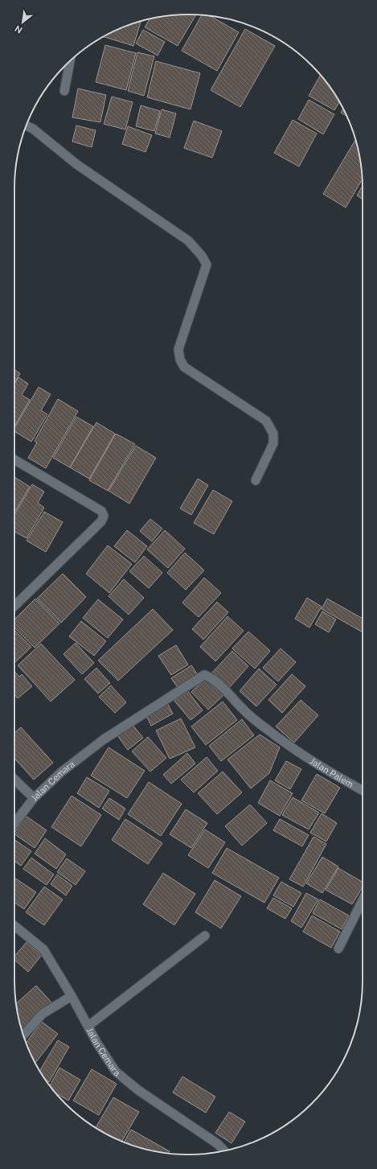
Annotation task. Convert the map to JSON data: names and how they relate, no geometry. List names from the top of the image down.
{
  "streets": {
    "street": ["Jalan Palem", "Jalan Cemara"]
  },
  "crossings": [
    ["Jalan Palem", "Jalan Cemara"]
  ],
  "north": "bottom left"
}
